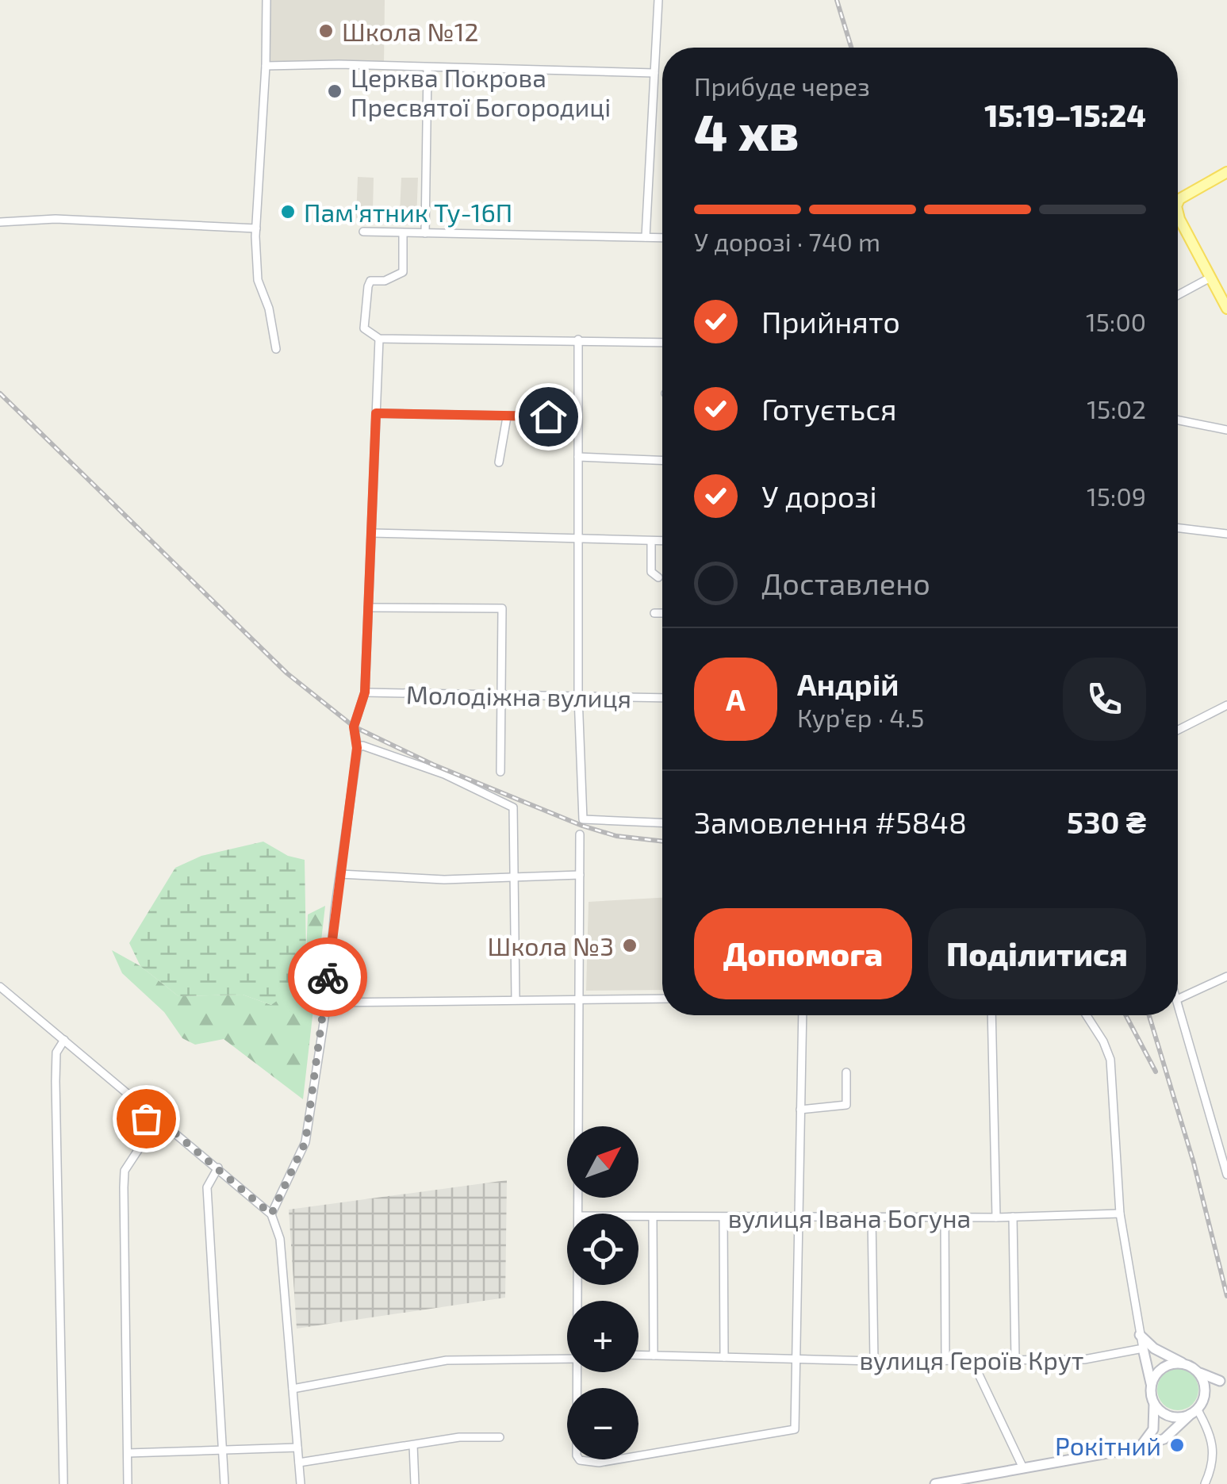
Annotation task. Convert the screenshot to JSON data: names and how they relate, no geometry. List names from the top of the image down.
{
  "streets": {
    "street": ["Молодіжна вулиця", "вулиця Івана Богуна", "вулиця Героїв Крут"]
  },
  "places": [
    "Школа №12",
    "Церква Покрова Пресвятої Богородиці",
    "Пам'ятник Ту-16П",
    "Школа №3",
    "Рокітний"
  ],
  "north": "top right",
  "page": {
    "heading": ["4 хв", "Прибуде через", "15:19–15:24"],
    "panel": [
      "Андрій",
      "Кур’єр · 4.5",
      "Замовлення #5848",
      "530 ₴"
    ],
    "bar": "У дорозі · 740 m",
    "list": [
      ["Прийнято", "15:00"],
      ["Готується", "15:02"],
      ["У дорозі", "15:09"],
      "Доставлено"
    ],
    "round": "А",
    "buttons": ["Допомога", "Поділитися"],
    "map_buttons": ["+", "−"]
  }
}
